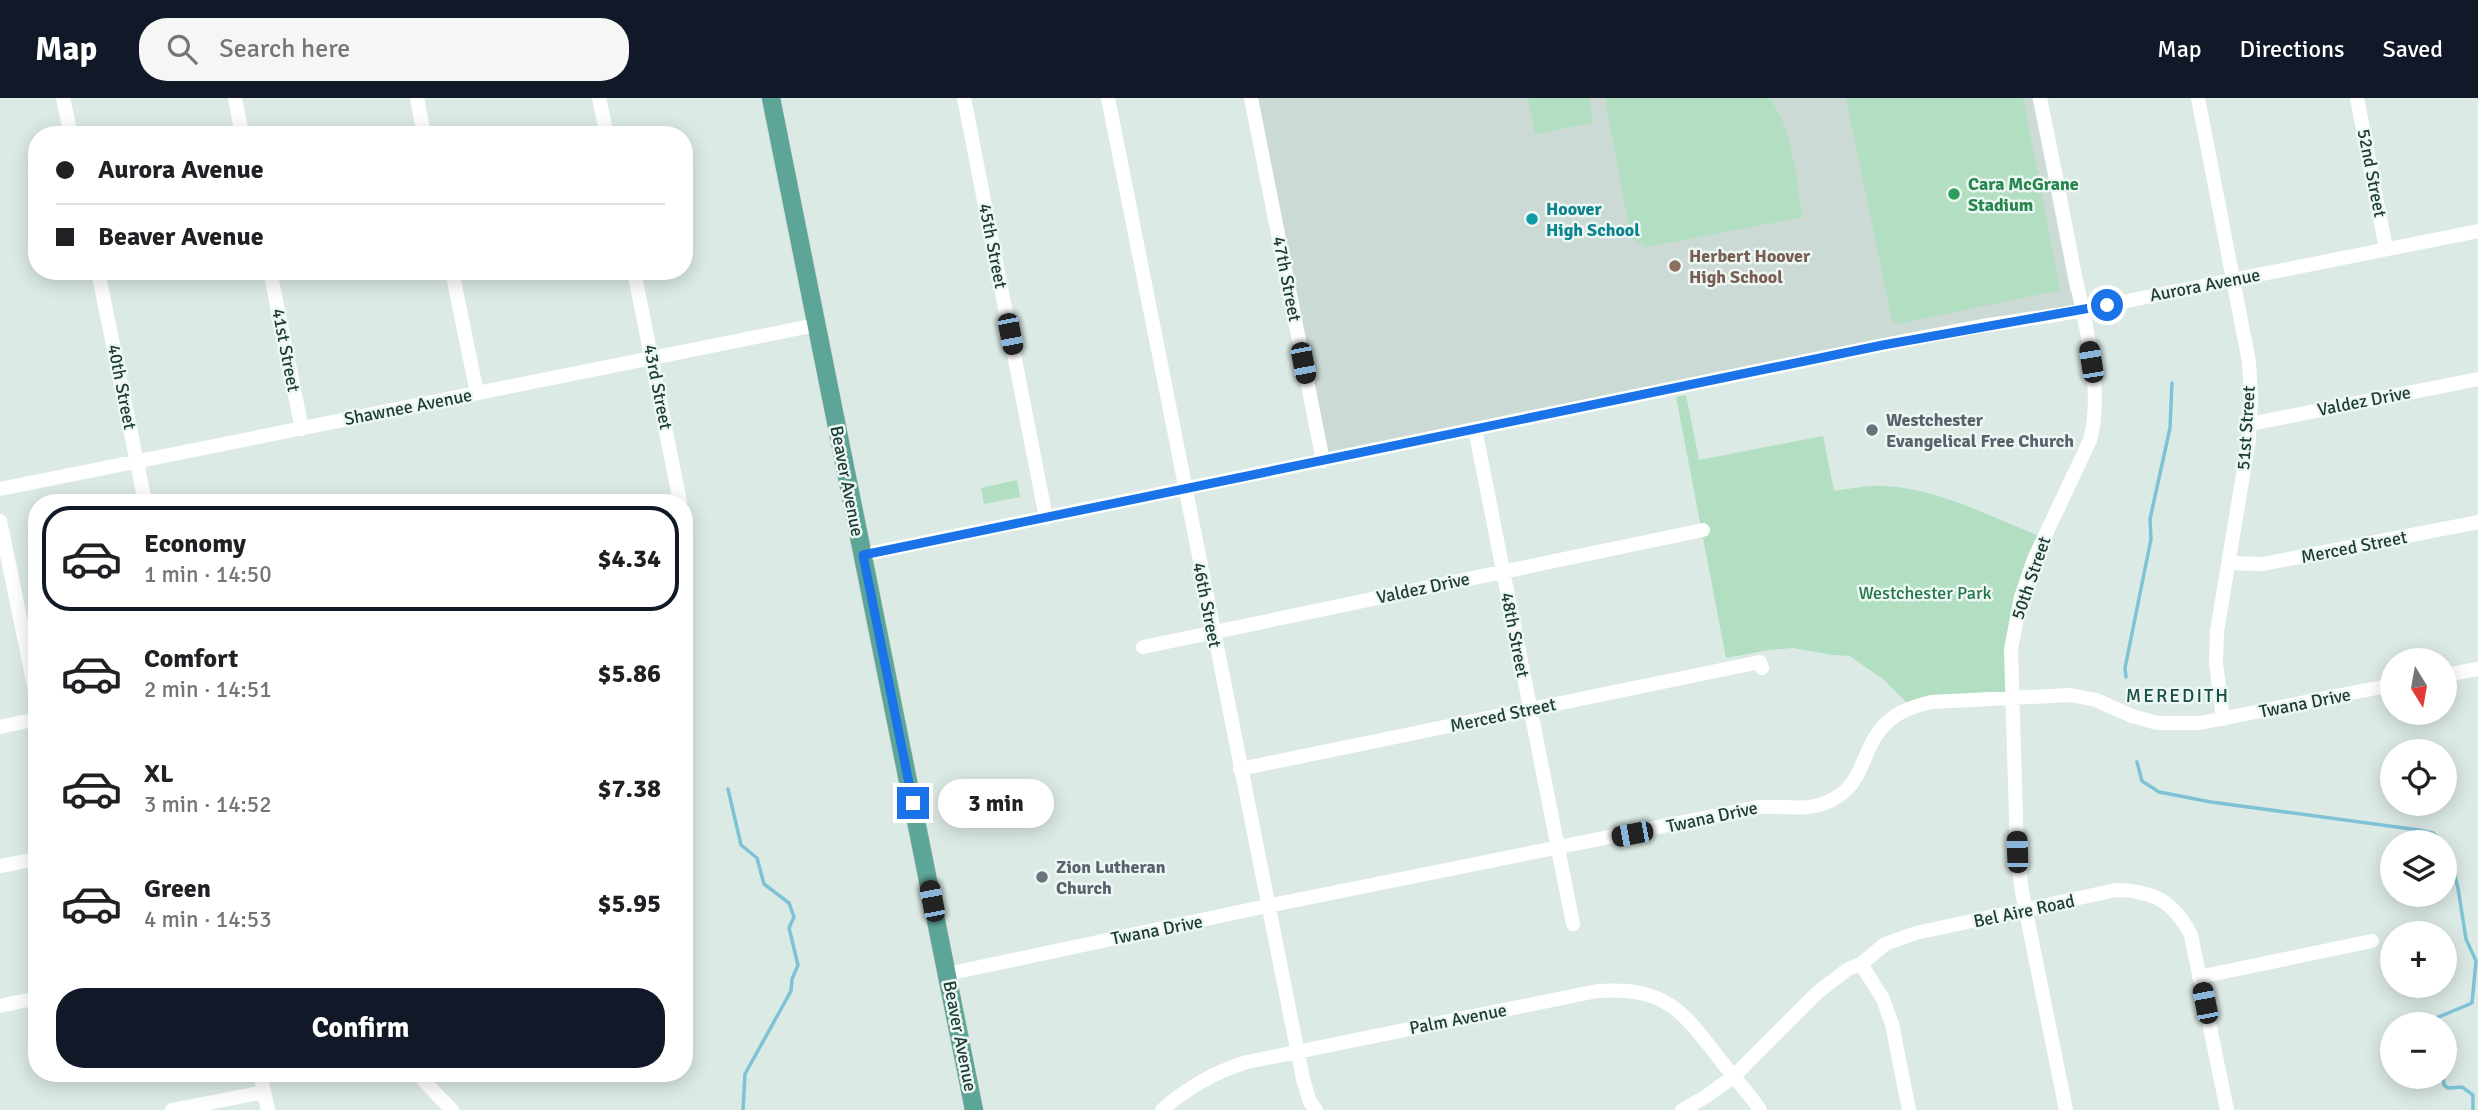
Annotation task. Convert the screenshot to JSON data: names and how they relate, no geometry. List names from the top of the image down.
{
  "streets": {
    "main road": ["Beaver Avenue"],
    "street": [
      "52nd Street",
      "45th Street",
      "47th Street",
      "Aurora Avenue",
      "41st Street",
      "40th Street",
      "43rd Street",
      "Valdez Drive",
      "Shawnee Avenue",
      "51st Street",
      "Merced Street",
      "50th Street",
      "46th Street",
      "48th Street",
      "Twana Drive",
      "Bel Aire Road",
      "Palm Avenue"
    ]
  },
  "crossings": [
    ["52nd Street", "Aurora Avenue"],
    ["45th Street", "Aurora Avenue"],
    ["47th Street", "Aurora Avenue"],
    ["Aurora Avenue", "51st Street"],
    ["Aurora Avenue", "Beaver Avenue"],
    ["Aurora Avenue", "50th Street"],
    ["Aurora Avenue", "46th Street"],
    ["Aurora Avenue", "48th Street"],
    ["41st Street", "Shawnee Avenue"],
    ["40th Street", "Shawnee Avenue"],
    ["43rd Street", "Shawnee Avenue"],
    ["Valdez Drive", "51st Street"],
    ["Valdez Drive", "46th Street"],
    ["Valdez Drive", "48th Street"],
    ["Shawnee Avenue", "Beaver Avenue"],
    ["51st Street", "Merced Street"],
    ["51st Street", "Twana Drive"],
    ["Beaver Avenue", "Twana Drive"],
    ["Merced Street", "46th Street"],
    ["Merced Street", "48th Street"],
    ["50th Street", "Twana Drive"],
    ["50th Street", "Bel Aire Road"],
    ["46th Street", "Twana Drive"],
    ["46th Street", "Palm Avenue"],
    ["48th Street", "Twana Drive"],
    ["Bel Aire Road", "Palm Avenue"]
  ],
  "districts": ["MEREDITH"],
  "parks": ["Westchester Park"],
  "places": [
    "Cara McGrane Stadium",
    "Hoover High School",
    "Herbert Hoover High School",
    "Westchester Evangelical Free Church",
    "Zion Lutheran Church"
  ],
  "north": "bottom",
  "page": {
    "header": "Map",
    "search": "Search here",
    "nav": ["Map", "Directions", "Saved"],
    "banner": ["Aurora Avenue", "Beaver Avenue"],
    "list": [
      {
        "name": "Economy",
        "note": "1 min · 14:50",
        "value": "$4.34"
      },
      {
        "name": "Comfort",
        "note": "2 min · 14:51",
        "value": "$5.86"
      },
      {
        "name": "XL",
        "note": "3 min · 14:52",
        "value": "$7.38"
      },
      {
        "name": "Green",
        "note": "4 min · 14:53",
        "value": "$5.95"
      }
    ],
    "map_buttons": ["+", "−"],
    "bubble": "3 min",
    "buttons": "Confirm"
  }
}
